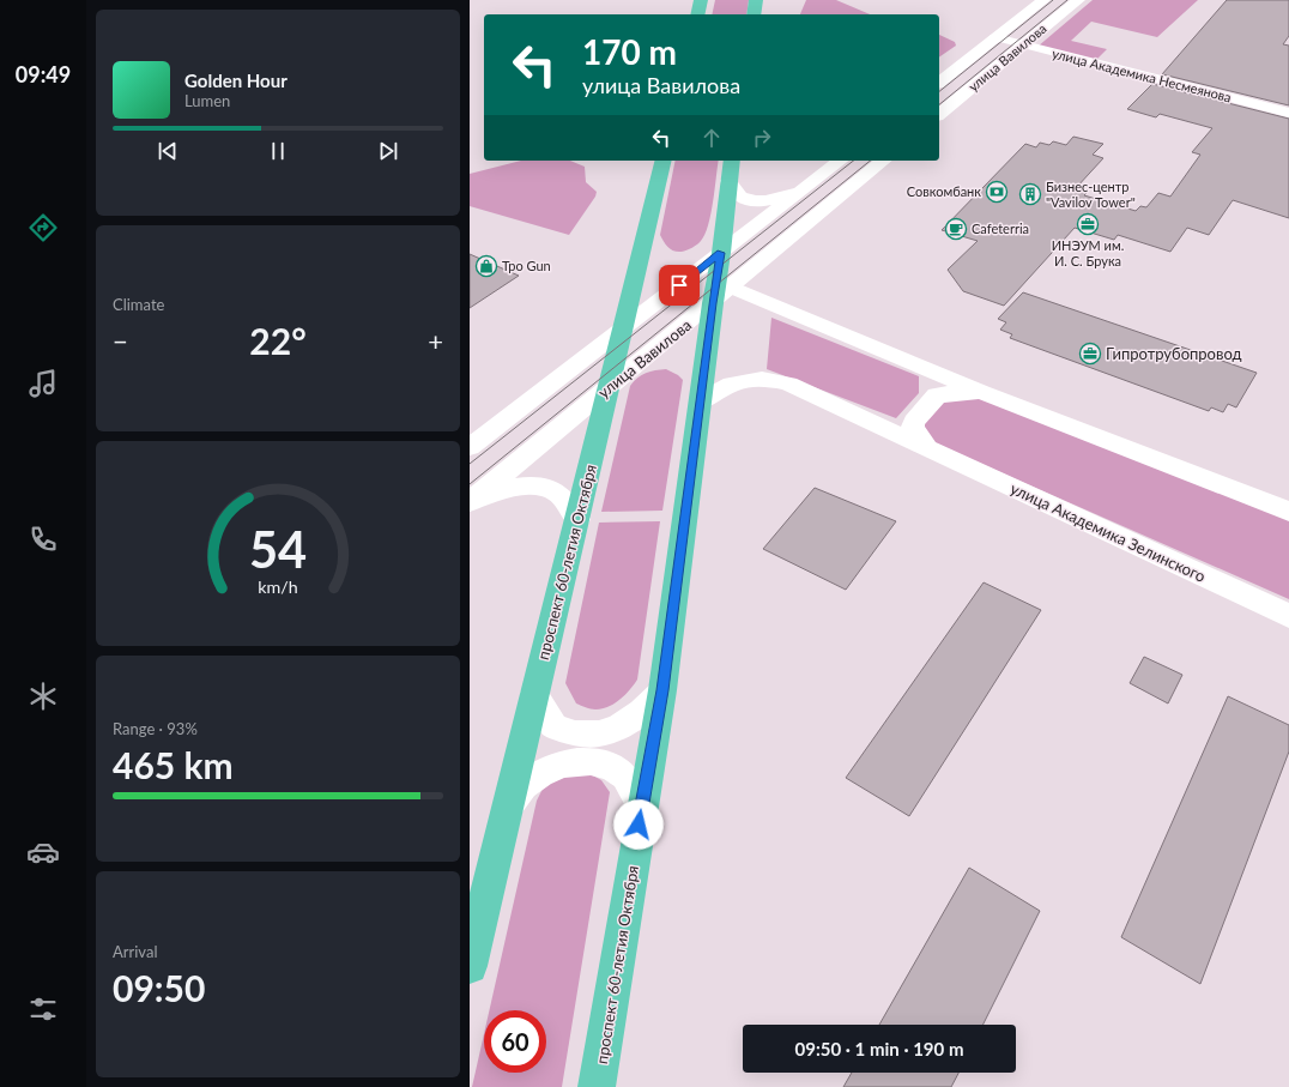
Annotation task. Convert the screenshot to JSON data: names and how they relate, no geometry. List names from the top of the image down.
{
  "streets": {
    "main road": ["улица Вавилова", "улица Академика Зелинского", "проспект 60-летия Октября"],
    "street": ["улица Академика Несмеянова"]
  },
  "crossings": [
    ["улица Вавилова", "улица Академика Несмеянова"],
    ["улица Вавилова", "улица Академика Зелинского"],
    ["улица Вавилова", "проспект 60-летия Октября"],
    ["улица Академика Зелинского", "проспект 60-летия Октября"]
  ],
  "places": {
    "bank": ["Совкомбанк"],
    "building": ["Бизнес-центр \"Vavilov Tower\""],
    "office": ["ИНЭУМ им. И. С. Брука", "Гипротрубопровод"],
    "cafe": ["Cafeterria"],
    "shop": ["Tpo Gun"]
  },
  "page": {
    "tabs": "09:49",
    "turn": ["170 m", "улица Вавилова"],
    "song": ["Golden Hour", "Lumen"],
    "tile": [
      "Climate",
      ["Range · 93%", "465 km"],
      ["Arrival", "09:50"]
    ],
    "heat": ["−", "22°", "+"],
    "limit": "60",
    "trip": "09:50 · 1 min · 190 m",
    "gauge": ["54", "km/h"]
  }
}
